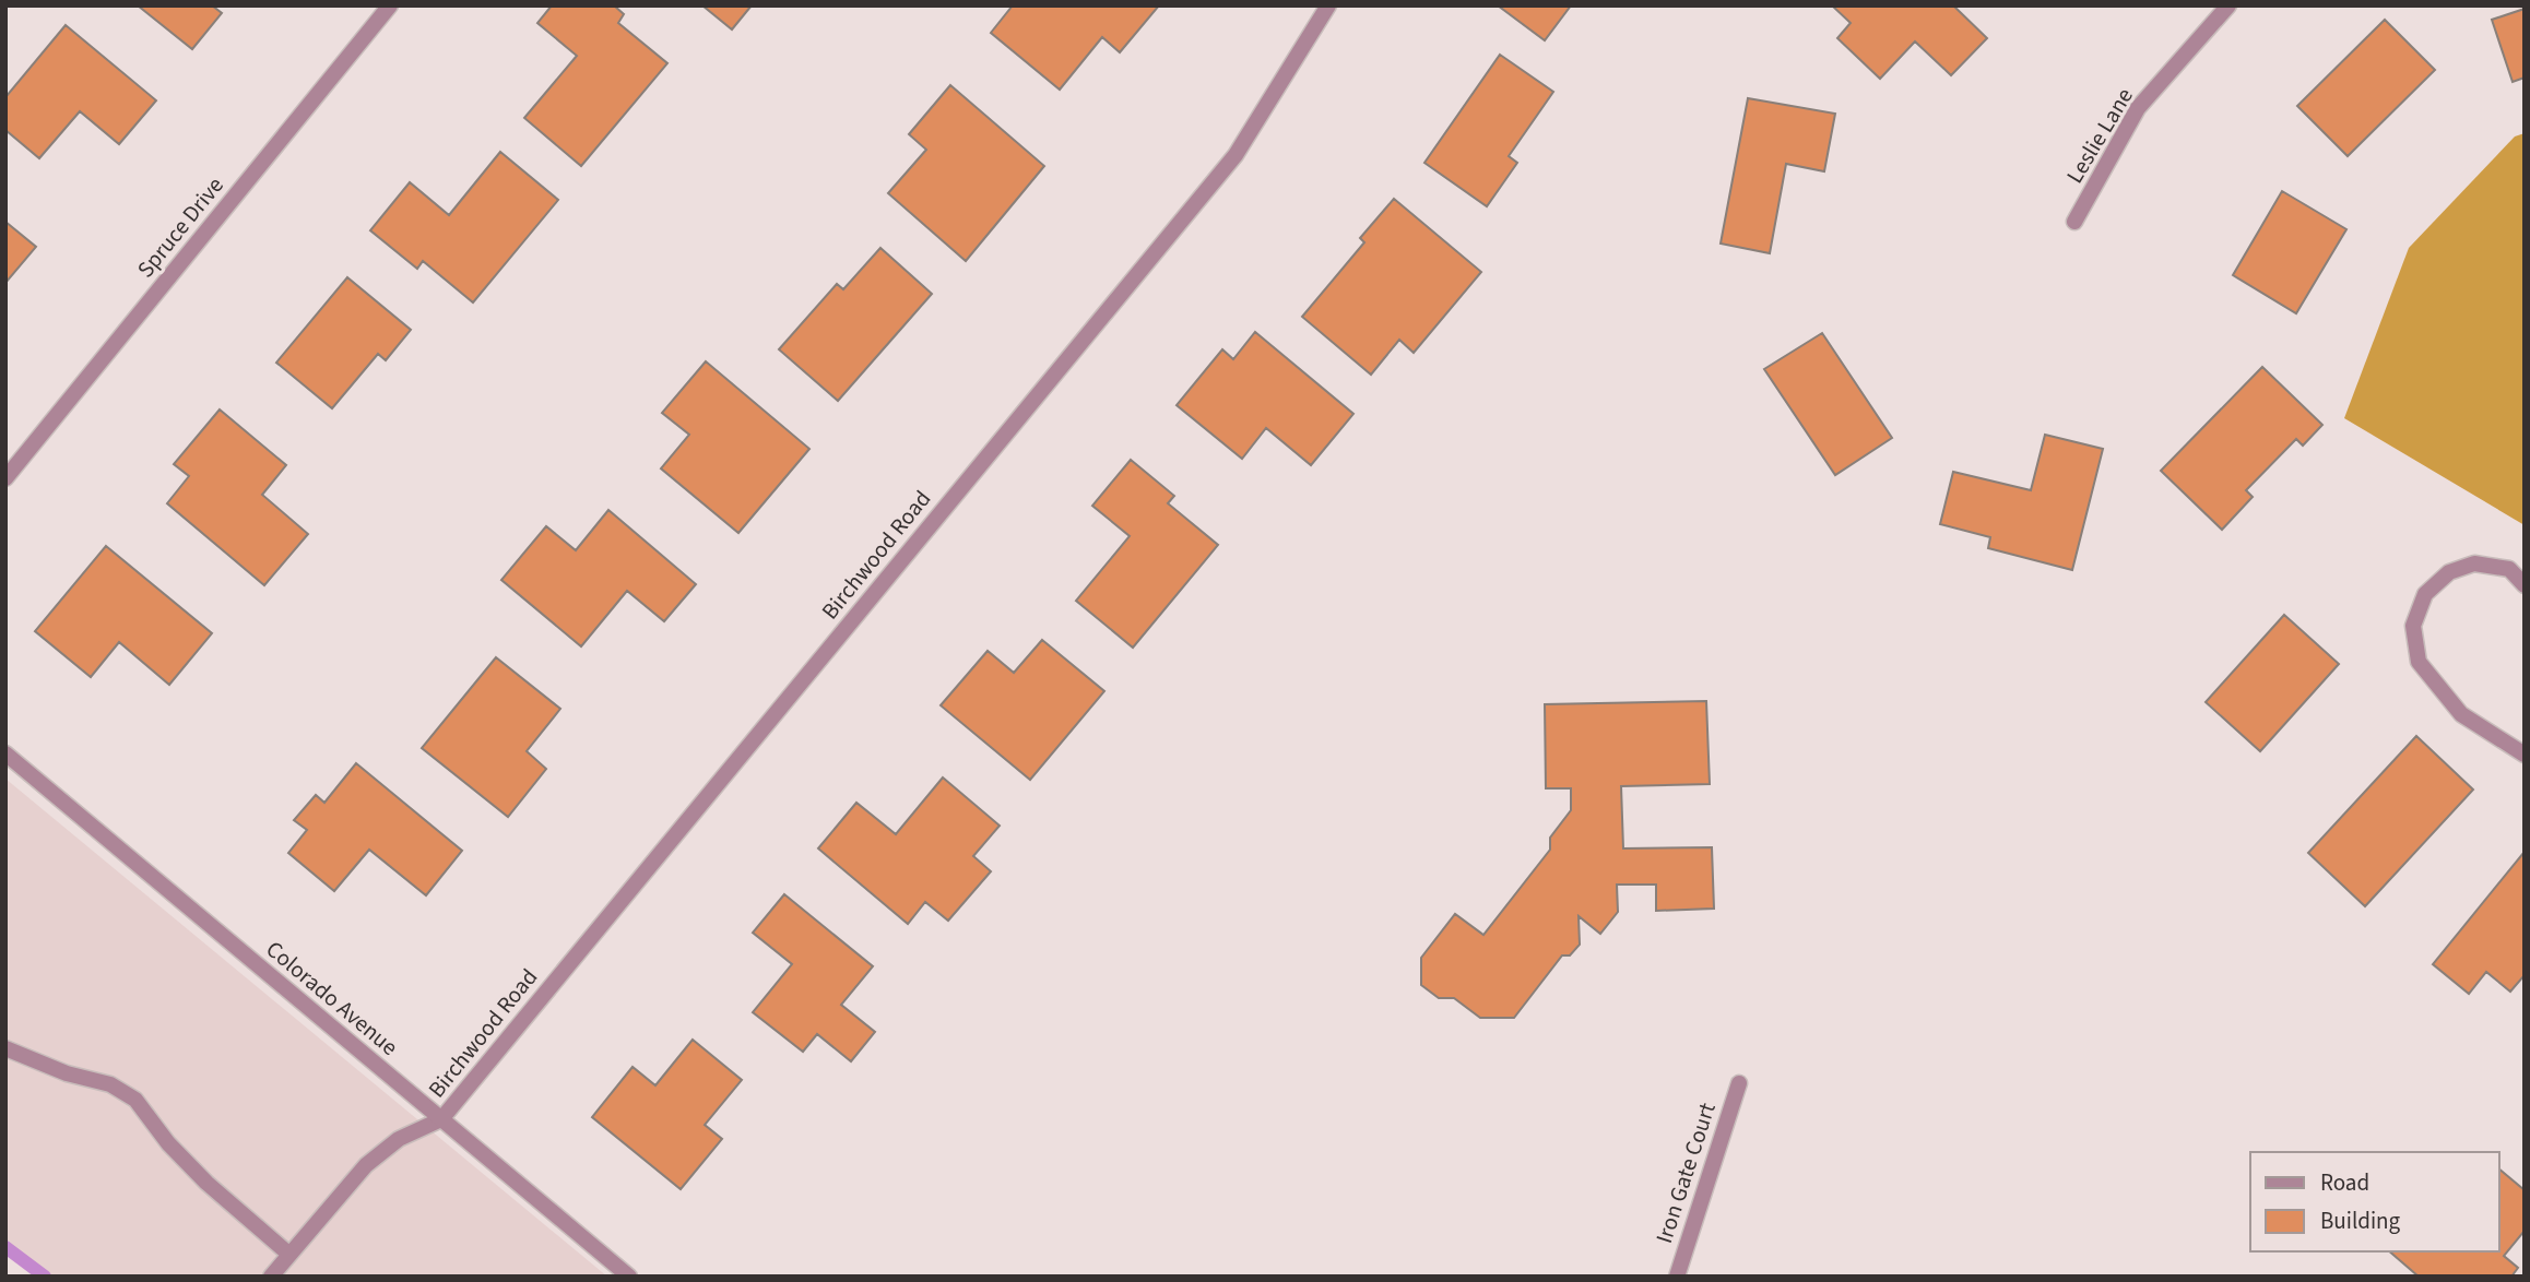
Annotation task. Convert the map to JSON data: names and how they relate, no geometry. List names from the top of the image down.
{
  "streets": {
    "street": [
      "Leslie Lane",
      "Spruce Drive",
      "Birchwood Road",
      "Colorado Avenue",
      "Iron Gate Court"
    ]
  },
  "crossings": [
    ["Birchwood Road", "Colorado Avenue"]
  ],
  "legend": ["Road", "Building"]
}
